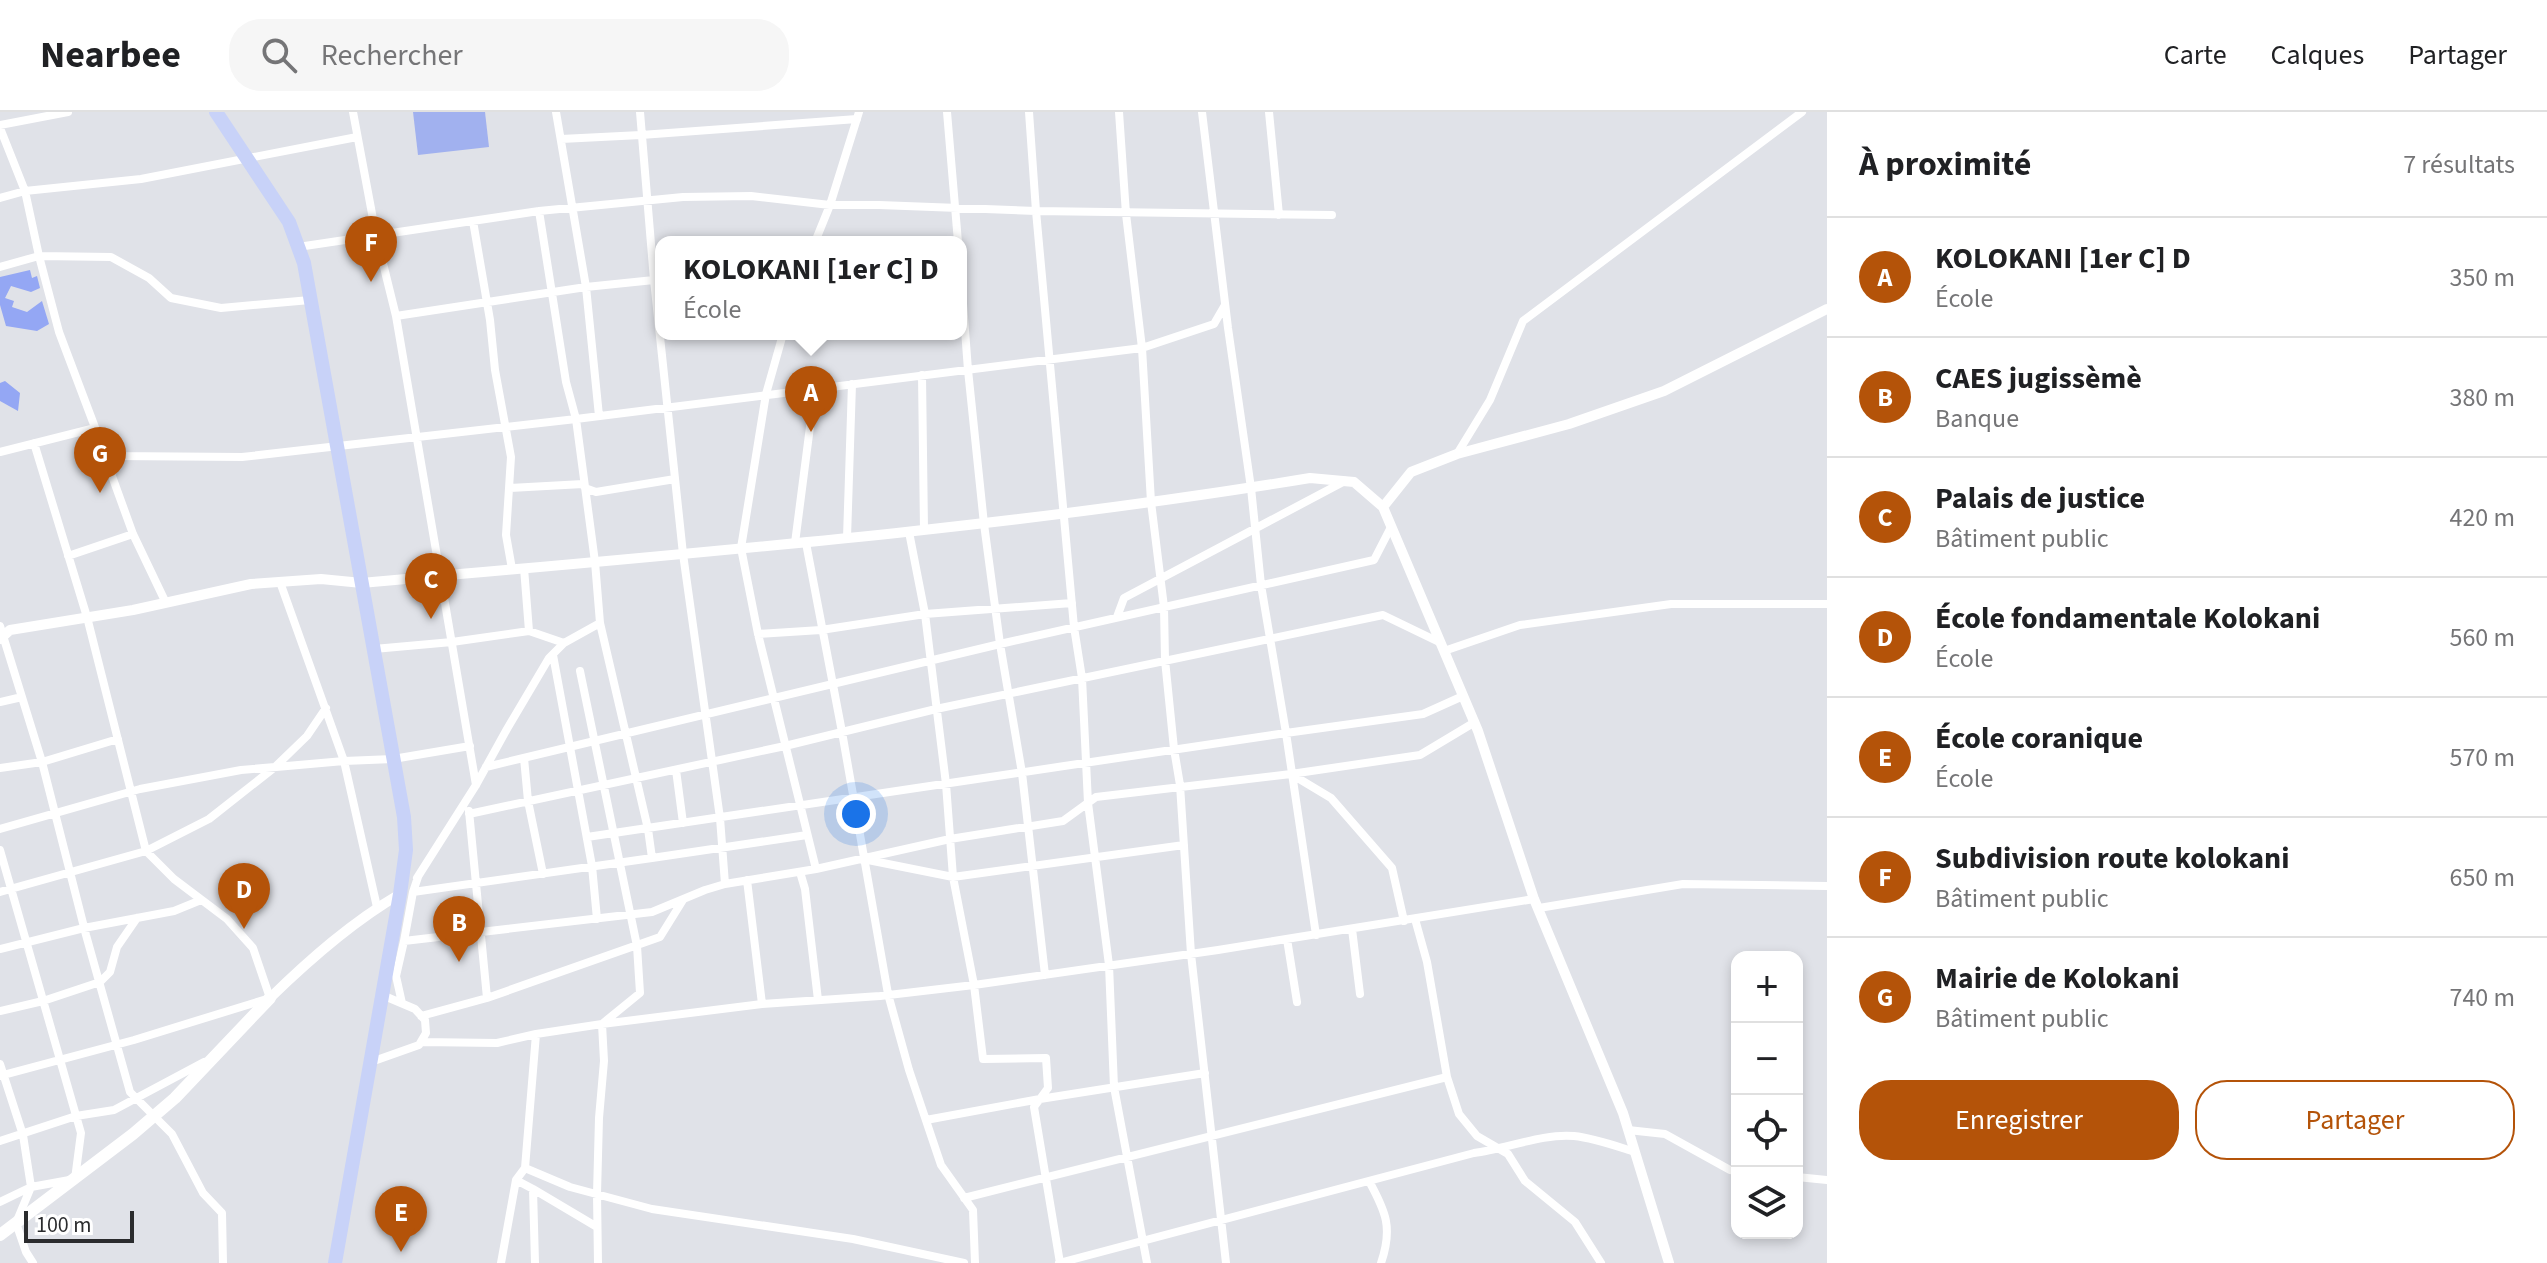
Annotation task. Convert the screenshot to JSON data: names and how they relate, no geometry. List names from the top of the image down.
{
  "scale_bar": "100 m",
  "page": {
    "header": "Nearbee",
    "search": "Rechercher",
    "nav": ["Carte", "Calques", "Partager"],
    "heading": ["À proximité", "7 résultats"],
    "pins": [
      "F",
      "A",
      "G",
      "C",
      "D",
      "B",
      "E"
    ],
    "list": [
      {
        "mark": "A",
        "name": "KOLOKANI [1er C] D",
        "note": "École",
        "value": "350 m"
      },
      {
        "mark": "B",
        "name": "CAES jugissèmè",
        "note": "Banque",
        "value": "380 m"
      },
      {
        "mark": "C",
        "name": "Palais de justice",
        "note": "Bâtiment public",
        "value": "420 m"
      },
      {
        "mark": "D",
        "name": "École fondamentale Kolokani",
        "note": "École",
        "value": "560 m"
      },
      {
        "mark": "E",
        "name": "École coranique",
        "note": "École",
        "value": "570 m"
      },
      {
        "mark": "F",
        "name": "Subdivision route kolokani",
        "note": "Bâtiment public",
        "value": "650 m"
      },
      {
        "mark": "G",
        "name": "Mairie de Kolokani",
        "note": "Bâtiment public",
        "value": "740 m"
      }
    ],
    "popup": ["KOLOKANI [1er C] D", "École"],
    "map_buttons": ["+", "−"],
    "buttons": ["Enregistrer", "Partager"],
    "scale": "100 m"
  }
}
